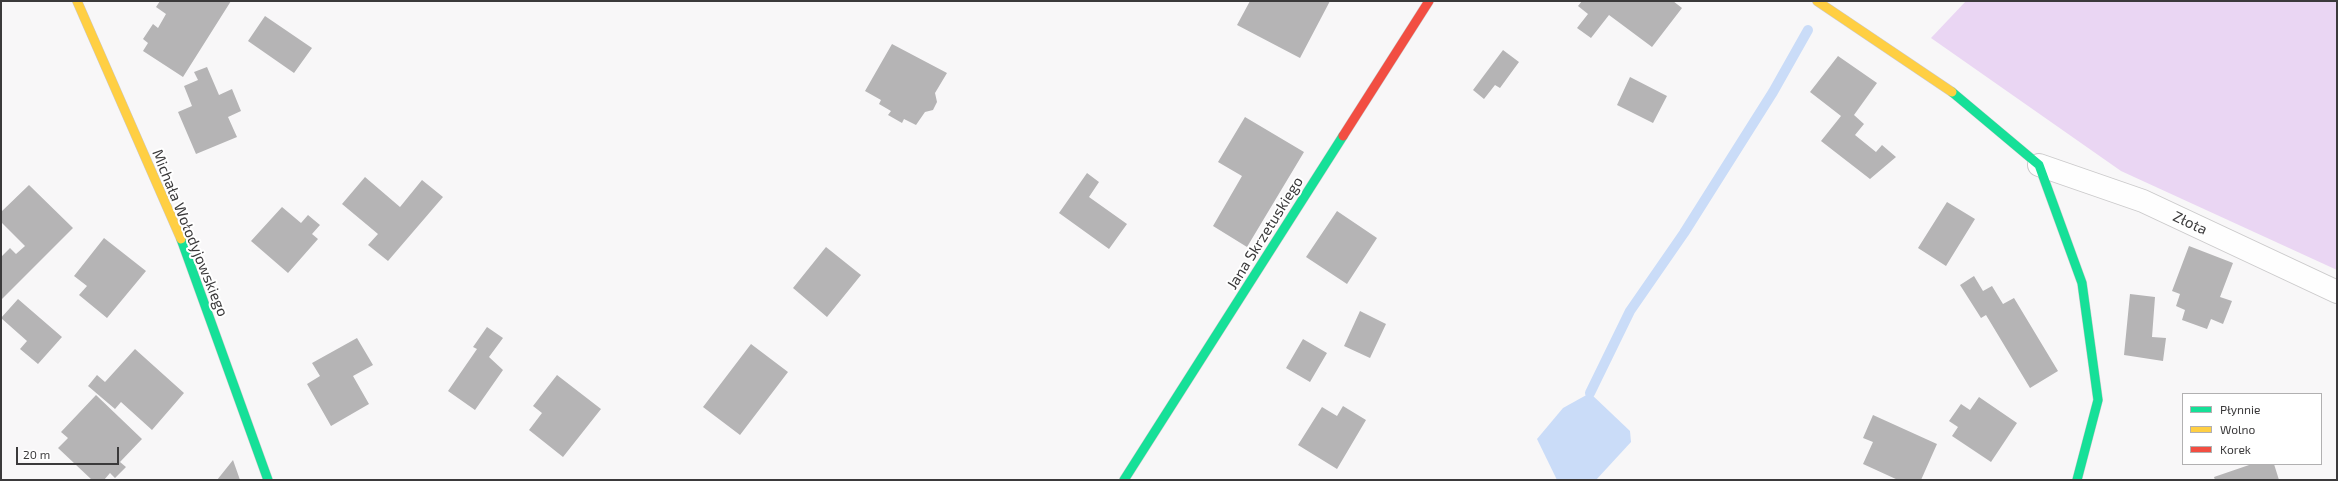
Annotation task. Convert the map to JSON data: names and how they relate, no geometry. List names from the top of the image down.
{
  "streets": {
    "street": ["Złota", "Michała Wołodyjowskiego", "Jana Skrzetuskiego"]
  },
  "legend": ["Płynnie", "Wolno", "Korek"],
  "scale_bar": "20 m"
}
